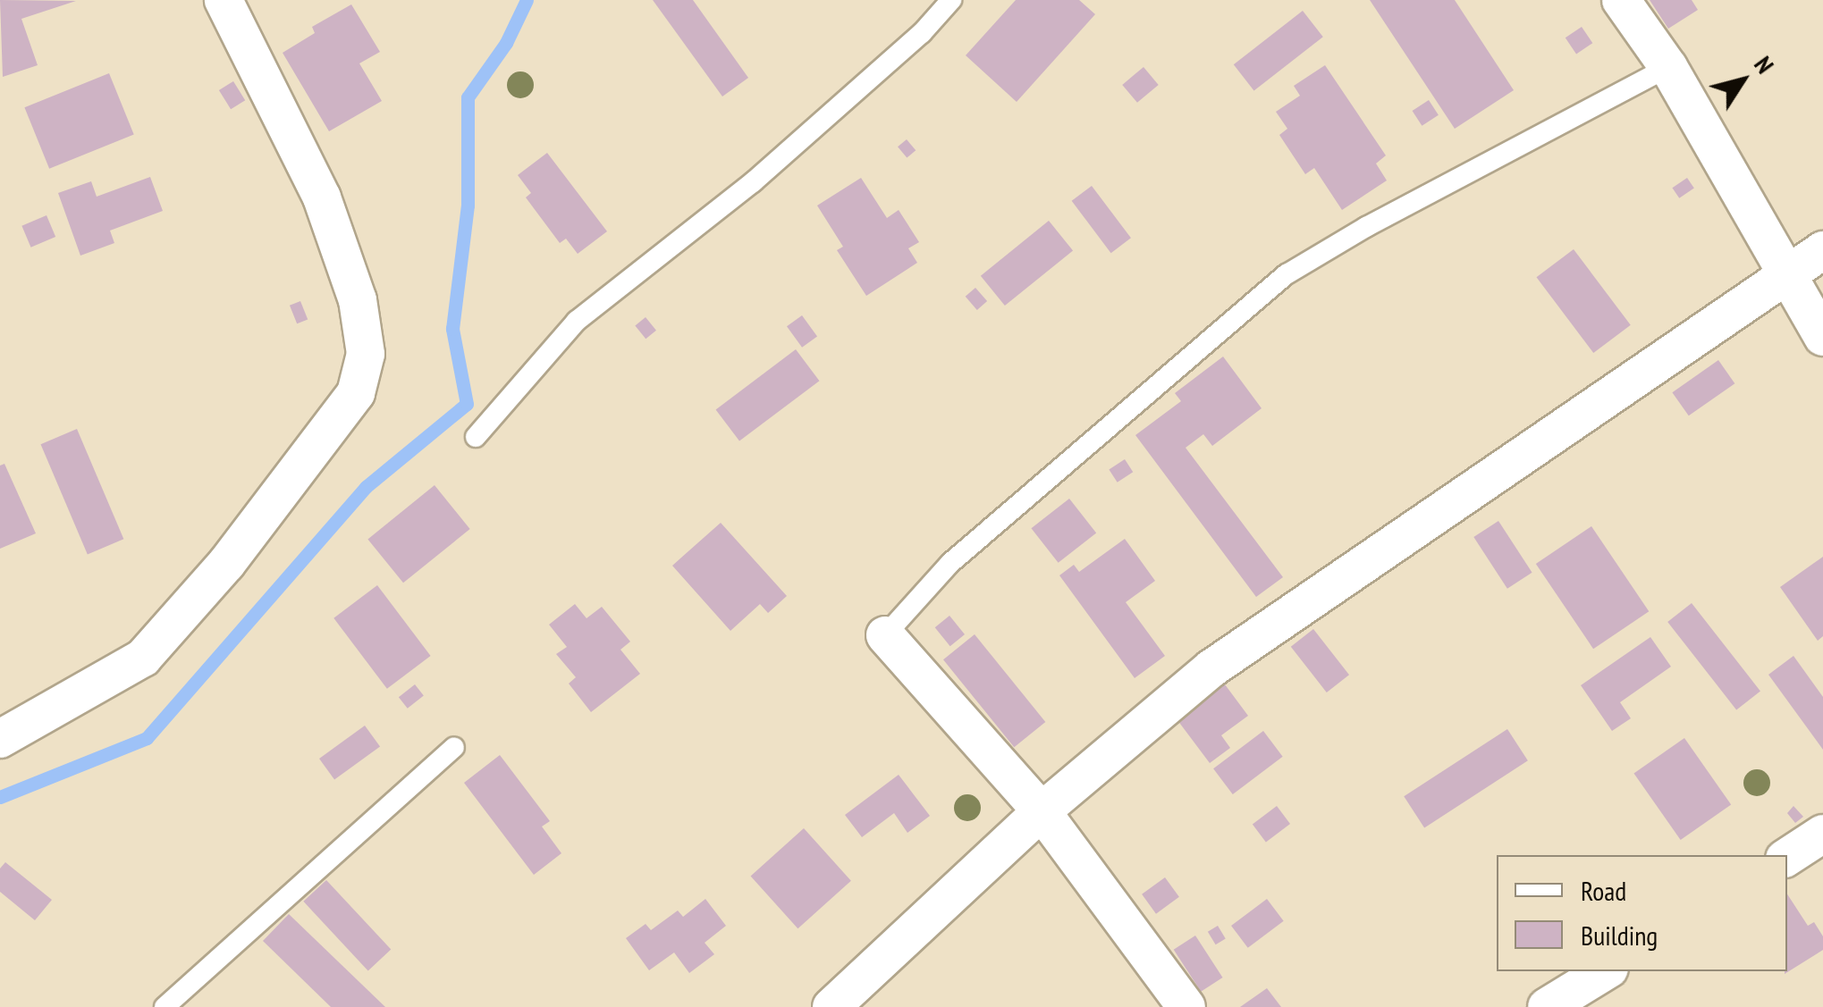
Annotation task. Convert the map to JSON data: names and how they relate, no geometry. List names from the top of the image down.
{
  "legend": ["Road", "Building"],
  "north": "top right"
}
